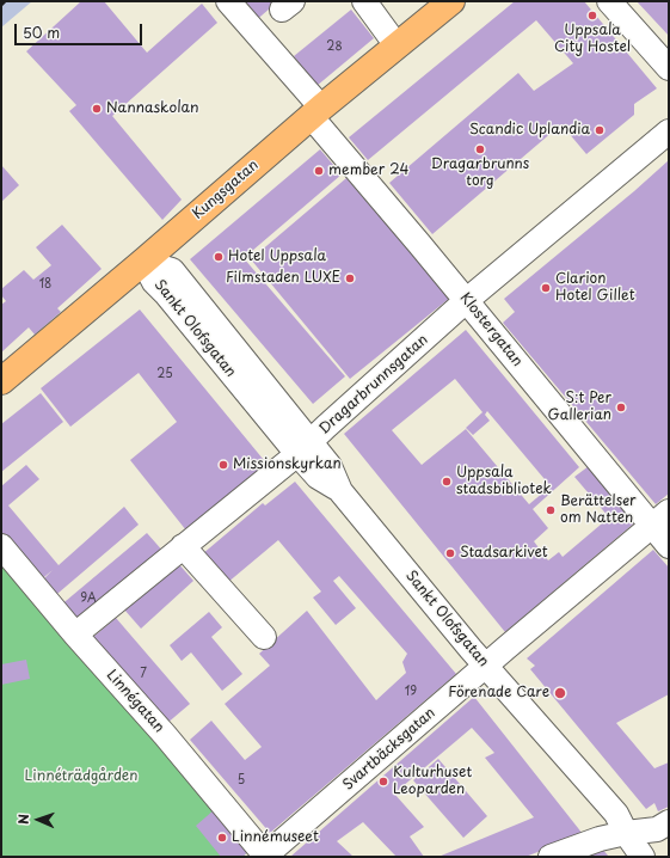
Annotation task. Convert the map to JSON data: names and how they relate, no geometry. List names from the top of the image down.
{
  "streets": {
    "main road": ["Kungsgatan"],
    "street": [
      "Sankt Olofsgatan",
      "Klostergatan",
      "Dragarbrunnsgatan",
      "Linnégatan",
      "Svartbäcksgatan"
    ]
  },
  "crossings": [
    ["Kungsgatan", "Sankt Olofsgatan"],
    ["Kungsgatan", "Klostergatan"],
    ["Sankt Olofsgatan", "Dragarbrunnsgatan"],
    ["Sankt Olofsgatan", "Svartbäcksgatan"],
    ["Klostergatan", "Dragarbrunnsgatan"],
    ["Klostergatan", "Svartbäcksgatan"],
    ["Dragarbrunnsgatan", "Linnégatan"],
    ["Linnégatan", "Svartbäcksgatan"]
  ],
  "parks": ["Linnéträdgården"],
  "places": [
    "Uppsala City Hostel",
    "Nannaskolan",
    "Scandic Uplandia",
    "Dragarbrunns torg",
    "member 24",
    "Hotel Uppsala",
    "Filmstaden LUXE",
    "Clarion Hotel Gillet",
    "S:t Per Gallerian",
    "Missionskyrkan",
    "Uppsala stadsbibliotek",
    "Berättelser om Natten",
    "Stadsarkivet",
    "Förenade Care",
    "Kulturhuset Leoparden",
    "Linnémuseet"
  ],
  "house_numbers": [
    "28",
    "18",
    "25",
    "9A",
    "7",
    "19",
    "5"
  ],
  "scale_bar": "50 m",
  "north": "left"
}
